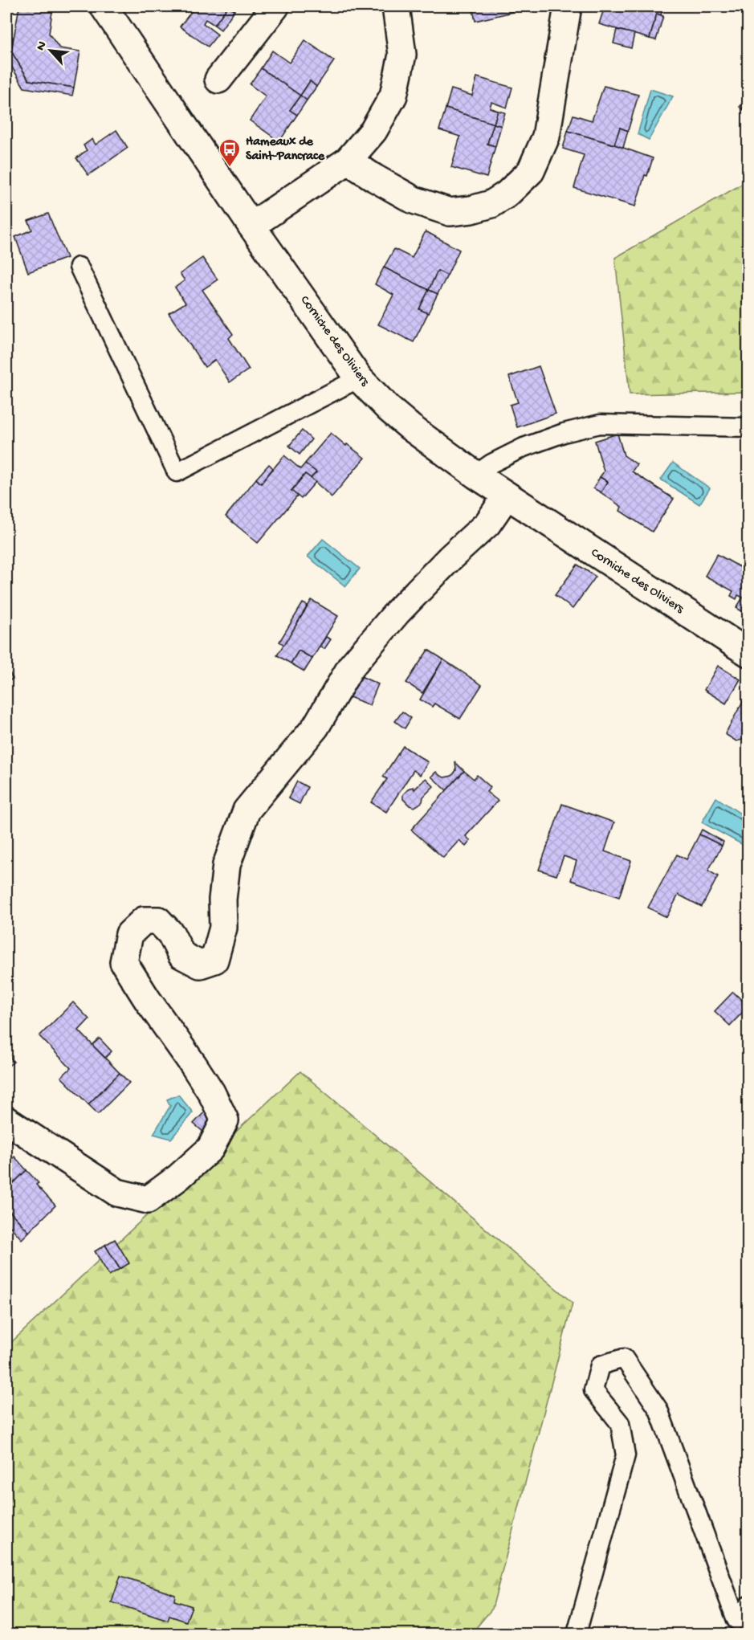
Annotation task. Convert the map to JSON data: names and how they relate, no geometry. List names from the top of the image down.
{
  "streets": {
    "street": ["Corniche des Oliviers"]
  },
  "places": {
    "bus stop": ["Hameaux de Saint-Pancrace"]
  },
  "north": "top left"
}
